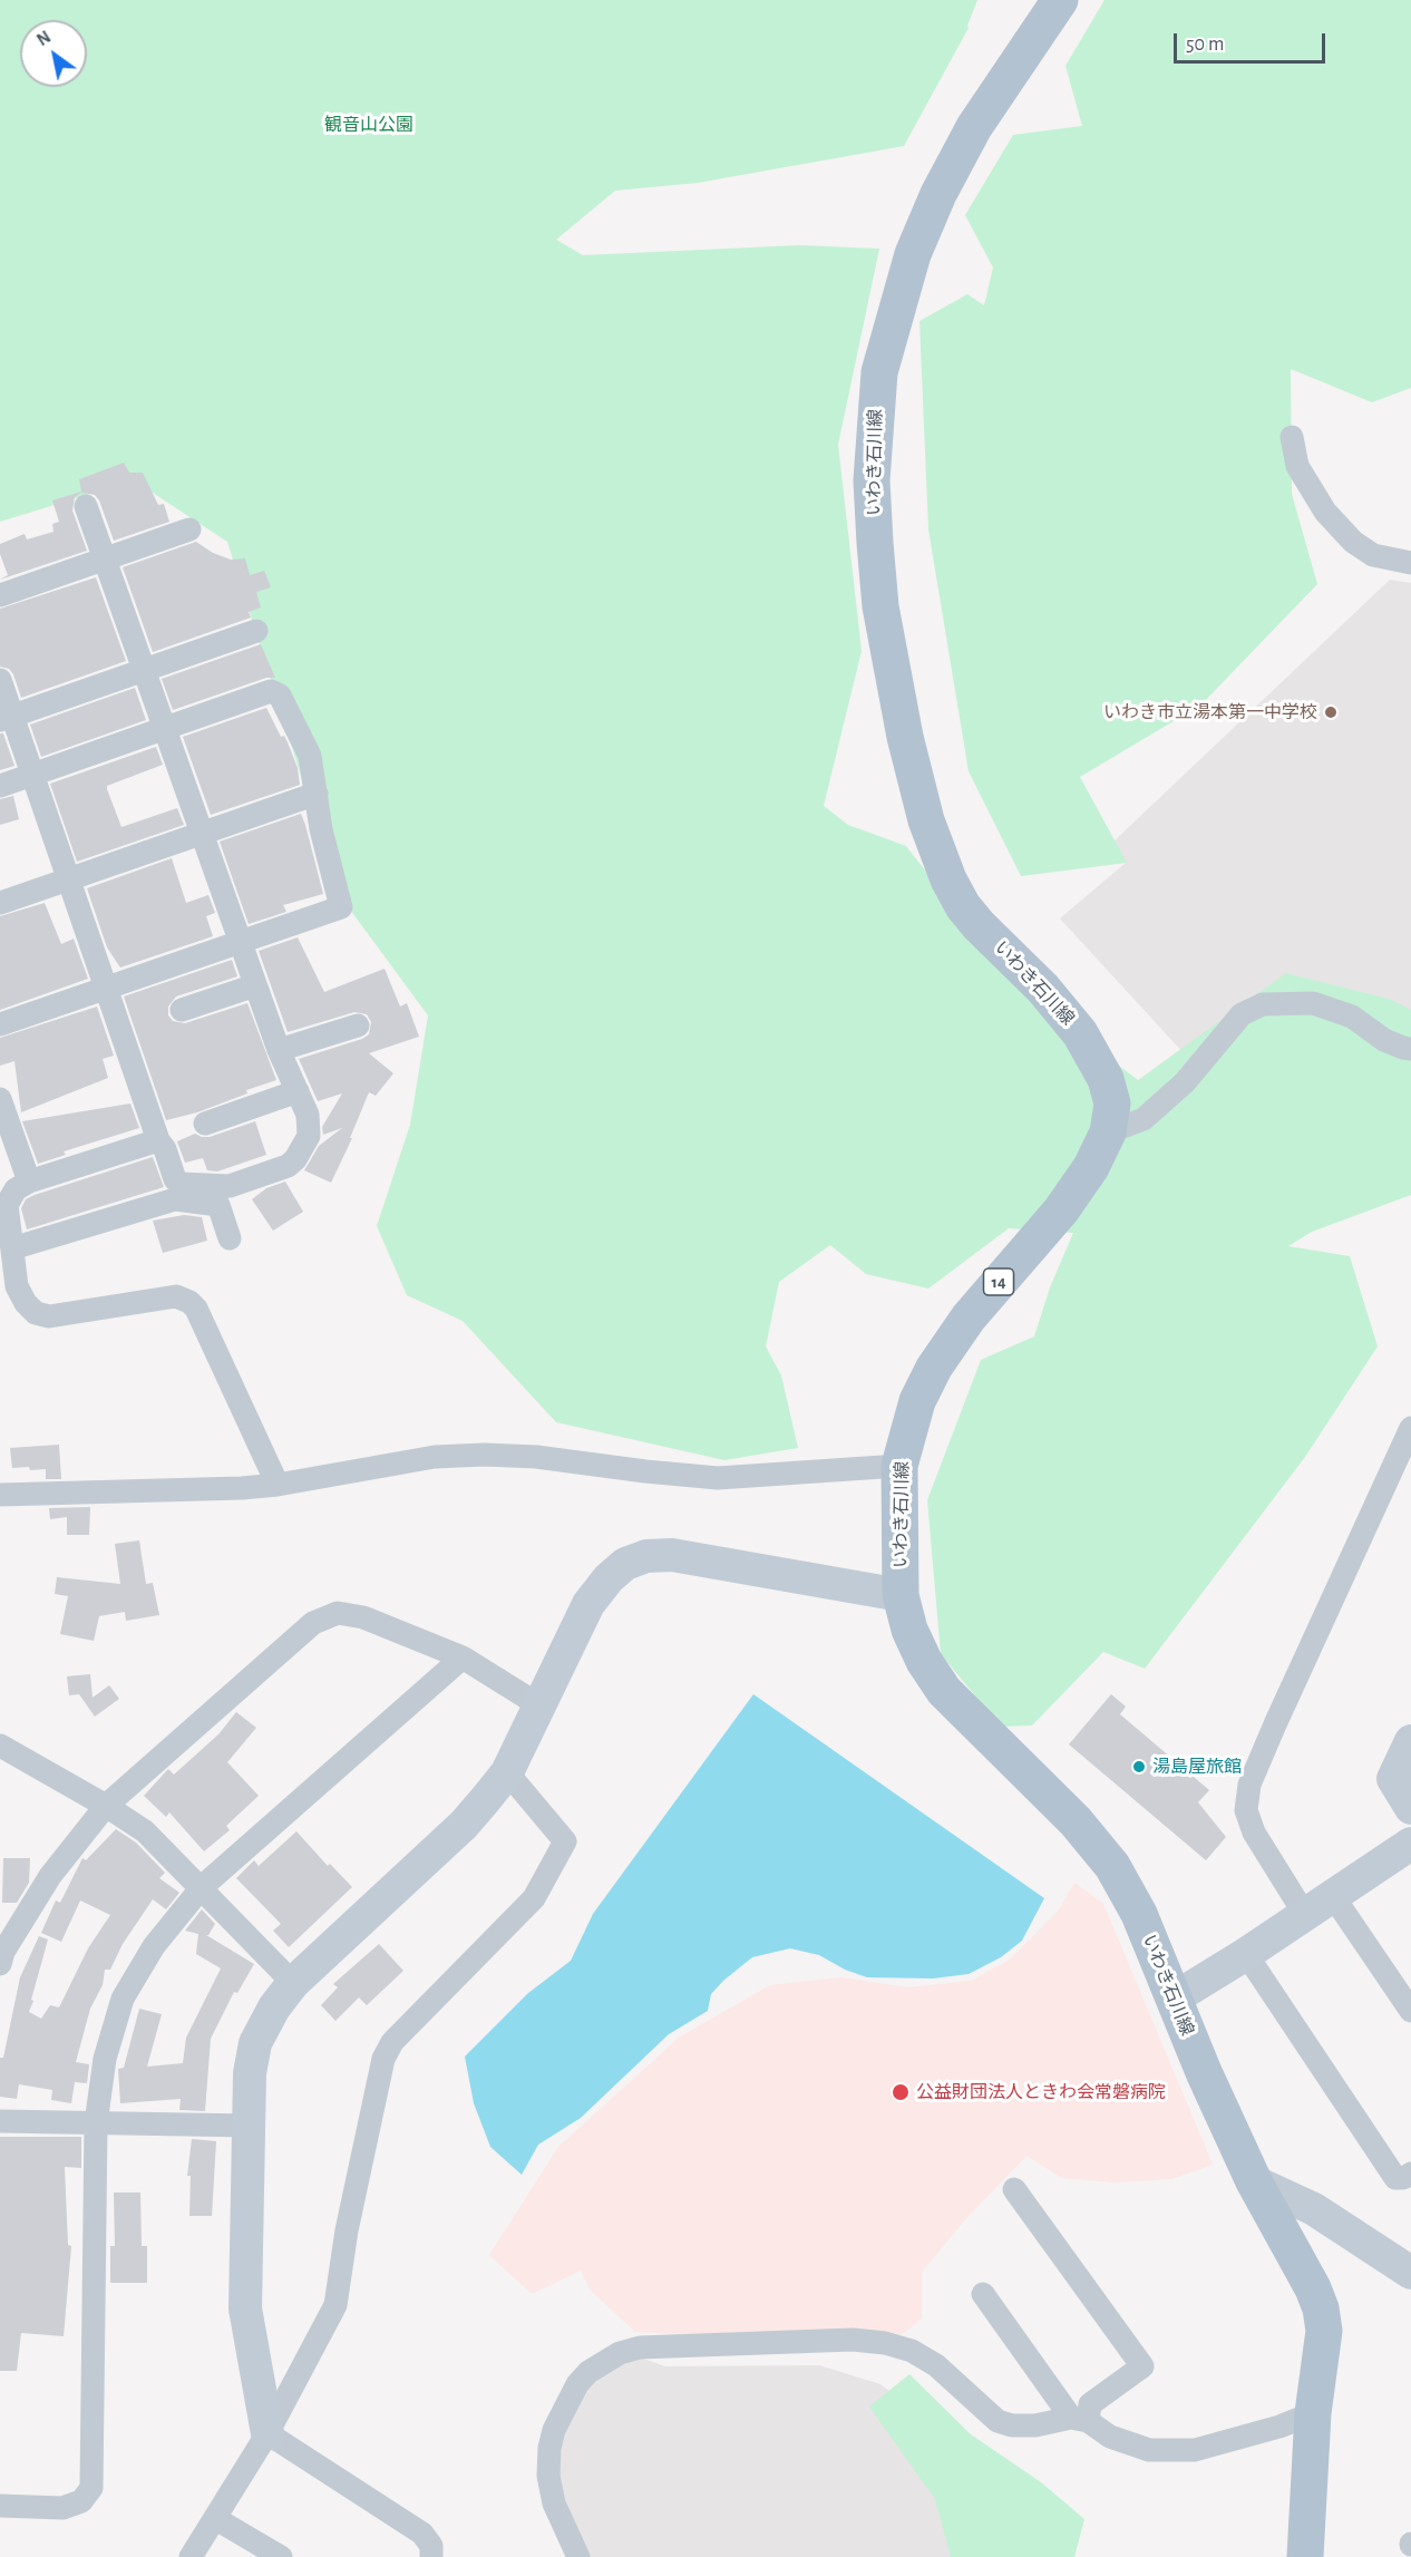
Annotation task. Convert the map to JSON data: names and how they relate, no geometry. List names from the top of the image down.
{
  "streets": {
    "main road": ["いわき石川線", "14"]
  },
  "parks": ["観音山公園"],
  "places": ["いわき市立湯本第一中学校", "湯島屋旅館", "公益財団法人ときわ会常磐病院"],
  "scale_bar": "50 m",
  "north": "top left"
}
